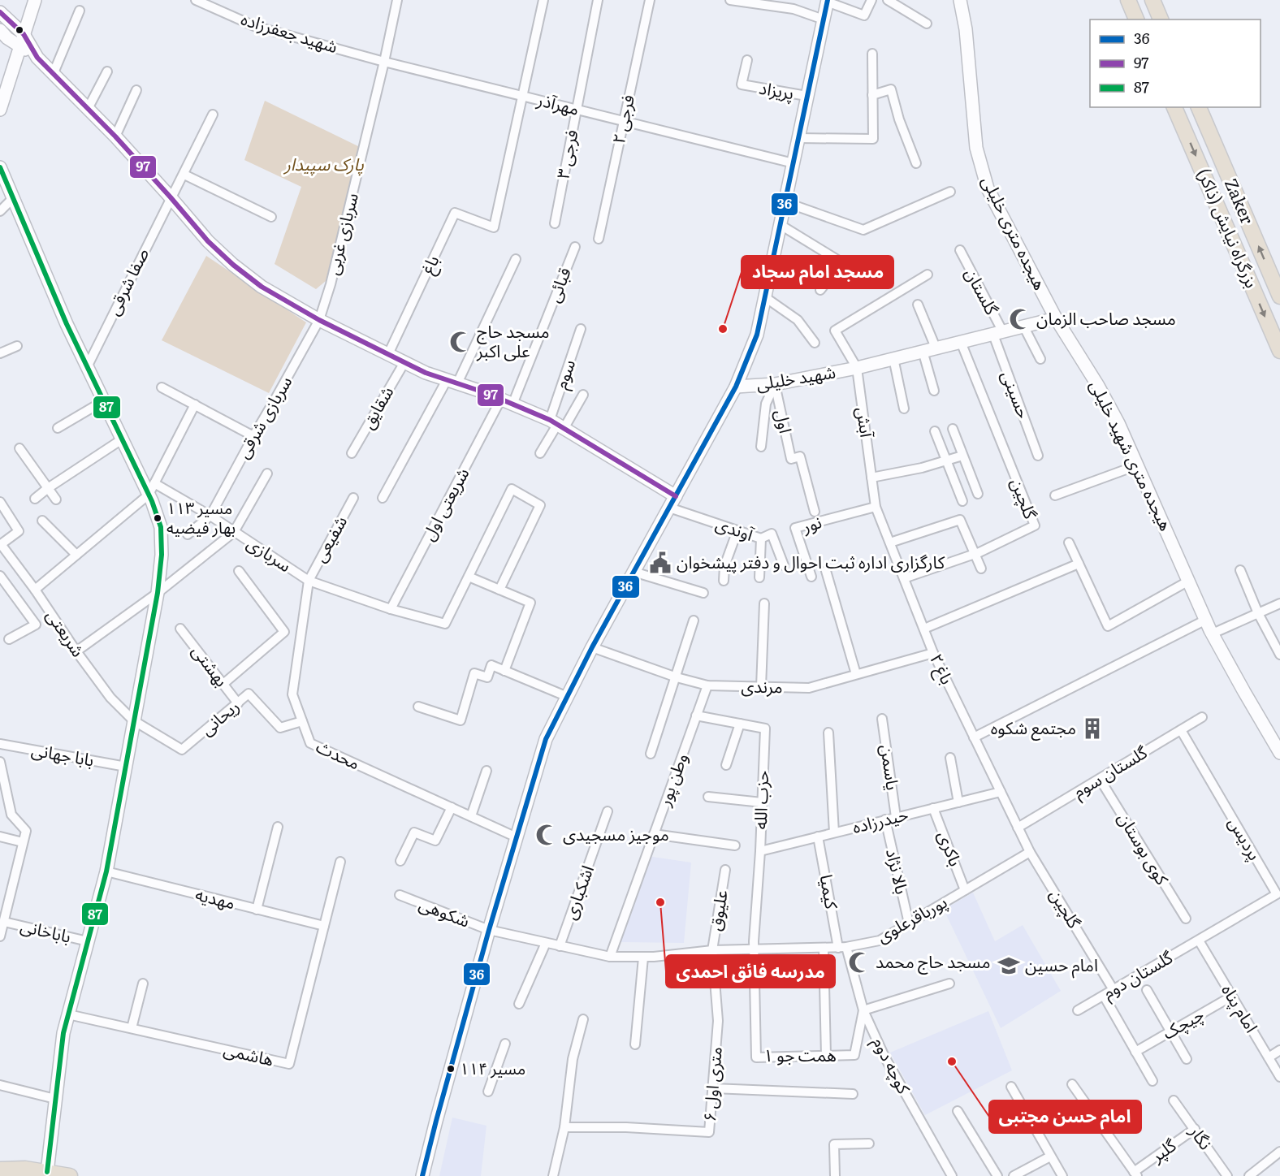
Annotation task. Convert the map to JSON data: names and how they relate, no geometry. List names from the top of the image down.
{
  "streets": {
    "highway": ["Zaker", "بزرگراه نیایش (ذاکر)"],
    "main road": ["هیجده متری خلیلی", "شهید خلیلی", "هیجده متری شهید خلیلی"],
    "street": [
      "شهید جعفرزاده",
      "پریزاد",
      "مهرآذر",
      "فرجی ۲",
      "فرجی ۳",
      "سربازی غربی",
      "باغ",
      "صفا شرقی",
      "قبائی",
      "گلستان",
      "سوم",
      "حسینی",
      "شقایق",
      "سربازی شرقی",
      "اول",
      "آبش",
      "گلچین",
      "شریعتی اول",
      "نور",
      "آوندی",
      "شفیعی",
      "سربازی",
      "شریعتی",
      "بهشتی",
      "باغ ۲",
      "مرندی",
      "ریحانی",
      "بابا جهانی",
      "محدث",
      "یاسمن",
      "گلستان سوم",
      "وطن پور",
      "حزب الله",
      "حیدرزاده",
      "پردیس",
      "باکری",
      "کوی بوستان",
      "بالا نژاد",
      "کیمیا",
      "اشکباری",
      "مهدیه",
      "علیوق",
      "شکوهی",
      "پورباقرعلوی",
      "باباخانی",
      "گلستان دوم",
      "امام پناه",
      "چیچک",
      "هاشمی",
      "همت جو ۱",
      "کوچه دوم",
      "۶ متری اول",
      "نگار",
      "گلپر"
    ]
  },
  "crossings": [
    ["شهید جعفرزاده", "مهرآذر"],
    ["شهید جعفرزاده", "سربازی غربی"],
    ["مهرآذر", "فرجی ۲"],
    ["مهرآذر", "فرجی ۳"],
    ["مهرآذر", "سربازی غربی"],
    ["مهرآذر", "باغ"],
    ["هیجده متری خلیلی", "هیجده متری شهید خلیلی"],
    ["سربازی غربی", "سربازی شرقی"],
    ["گلستان", "حسینی"],
    ["شهید خلیلی", "اول"],
    ["شهید خلیلی", "آبش"],
    ["سربازی شرقی", "سربازی"],
    ["آبش", "نور"],
    ["آبش", "باغ ۲"],
    ["گلچین", "باغ ۲"],
    ["گلچین", "گلستان سوم"],
    ["گلچین", "پورباقرعلوی"],
    ["گلچین", "گلستان دوم"],
    ["شریعتی اول", "سربازی"],
    ["نور", "باغ ۲"],
    ["شفیعی", "سربازی"],
    ["شفیعی", "محدث"],
    ["سربازی", "محدث"],
    ["شریعتی", "ریحانی"],
    ["بهشتی", "ریحانی"],
    ["باغ ۲", "مرندی"],
    ["باغ ۲", "گلستان سوم"],
    ["باغ ۲", "حیدرزاده"],
    ["مرندی", "وطن پور"],
    ["ریحانی", "محدث"],
    ["یاسمن", "حیدرزاده"],
    ["گلستان سوم", "پردیس"],
    ["گلستان سوم", "کوی بوستان"],
    ["وطن پور", "حزب الله"],
    ["وطن پور", "شکوهی"],
    ["وطن پور", "پورباقرعلوی"],
    ["حزب الله", "حیدرزاده"],
    ["حزب الله", "پورباقرعلوی"],
    ["حزب الله", "همت جو ۱"],
    ["حیدرزاده", "باکری"],
    ["حیدرزاده", "بالا نژاد"],
    ["حیدرزاده", "کیمیا"],
    ["پردیس", "گلستان دوم"],
    ["پردیس", "امام پناه"],
    ["باکری", "پورباقرعلوی"],
    ["بالا نژاد", "پورباقرعلوی"],
    ["کیمیا", "پورباقرعلوی"],
    ["کیمیا", "کوچه دوم"],
    ["اشکباری", "شکوهی"],
    ["مهدیه", "هاشمی"],
    ["علیوق", "پورباقرعلوی"],
    ["علیوق", "۶ متری اول"],
    ["شکوهی", "پورباقرعلوی"],
    ["پورباقرعلوی", "همت جو ۱"],
    ["پورباقرعلوی", "کوچه دوم"],
    ["پورباقرعلوی", "۶ متری اول"],
    ["گلستان دوم", "امام پناه"],
    ["امام پناه", "چیچک"],
    ["همت جو ۱", "کوچه دوم"],
    ["نگار", "گلپر"]
  ],
  "one_way": ["Zaker", "بزرگراه نیایش (ذاکر)"],
  "parks": ["پارک سپیدار"],
  "places": {
    "mosque": [
      "مسجد صاحب الزمان",
      "مسجد حاج علی اکبر",
      "موجیز مسجیدی",
      "مسجد حاج محمد"
    ],
    "other": [
      "مسجد امام سجاد",
      "مسیر ۱۱۳ بهار فیضیه",
      "مدرسه فائق احمدی",
      "امام حسن مجتبی",
      "مسیر ۱۱۴"
    ],
    "public building": ["کارگزاری اداره ثبت احوال و دفتر پیشخوان"],
    "building": ["مجتمع شکوه"],
    "school or university": ["امام حسین"]
  },
  "lines": ["transit line 36", "transit line 97", "transit line 87"],
  "legend": ["36", "97", "87"]
}
